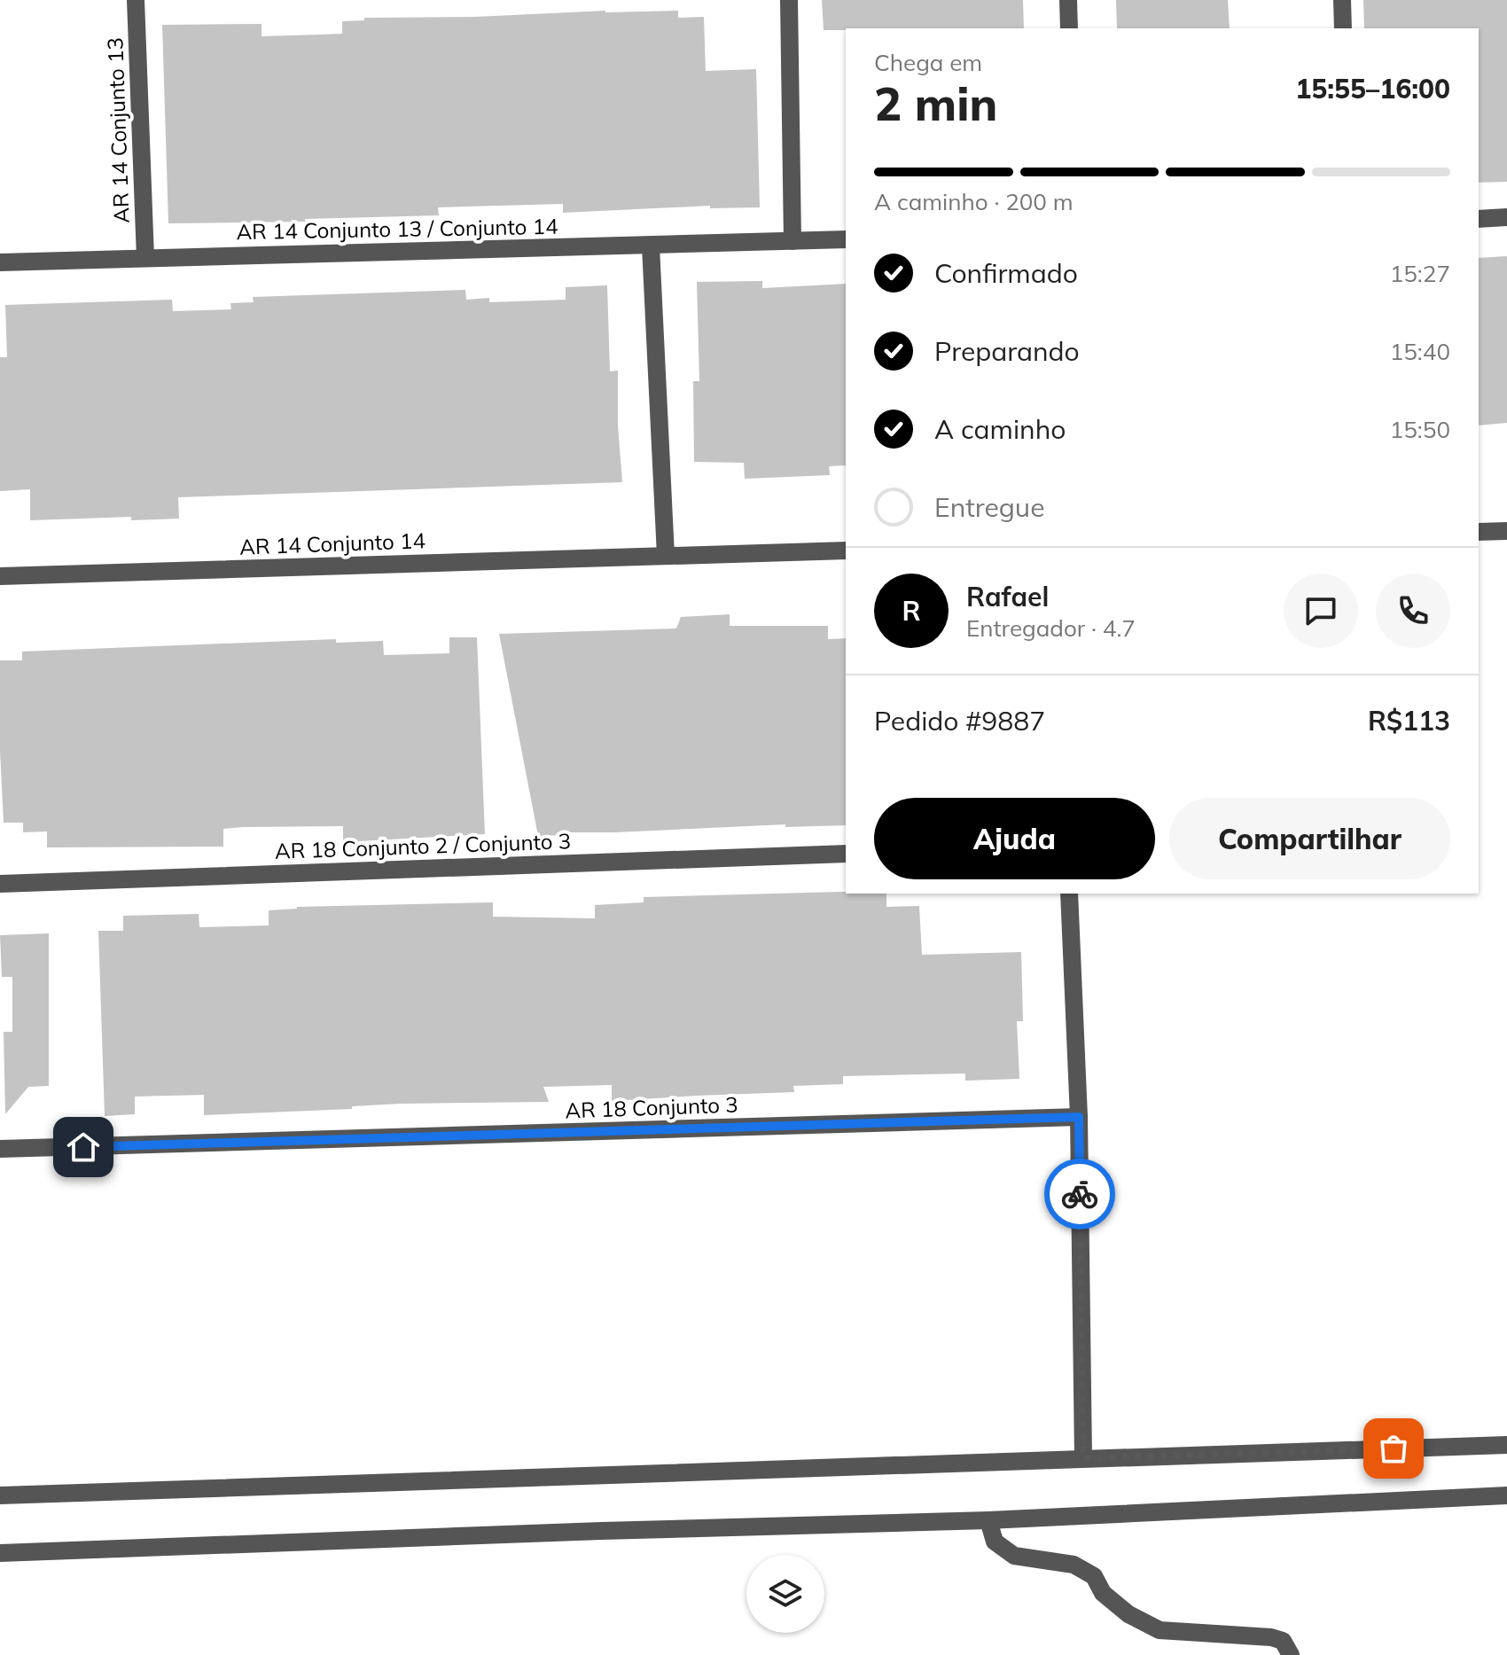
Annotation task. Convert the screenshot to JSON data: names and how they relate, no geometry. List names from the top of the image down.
{
  "streets": {
    "street": [
      "AR 14 Conjunto 13",
      "AR 14 Conjunto 13 / Conjunto 14",
      "AR 14 Conjunto 14",
      "AR 18 Conjunto 2 / Conjunto 3",
      "AR 18 Conjunto 3"
    ]
  },
  "crossings": [
    ["AR 14 Conjunto 13", "AR 14 Conjunto 13 / Conjunto 14"]
  ],
  "page": {
    "heading": ["2 min", "Chega em", "15:55–16:00"],
    "panel": [
      "Rafael",
      "Entregador · 4.7",
      "Pedido #9887",
      "R$113"
    ],
    "bar": "A caminho · 200 m",
    "list": [
      ["Confirmado", "15:27"],
      ["Preparando", "15:40"],
      ["A caminho", "15:50"],
      "Entregue"
    ],
    "round": "R",
    "buttons": ["Ajuda", "Compartilhar"]
  }
}
